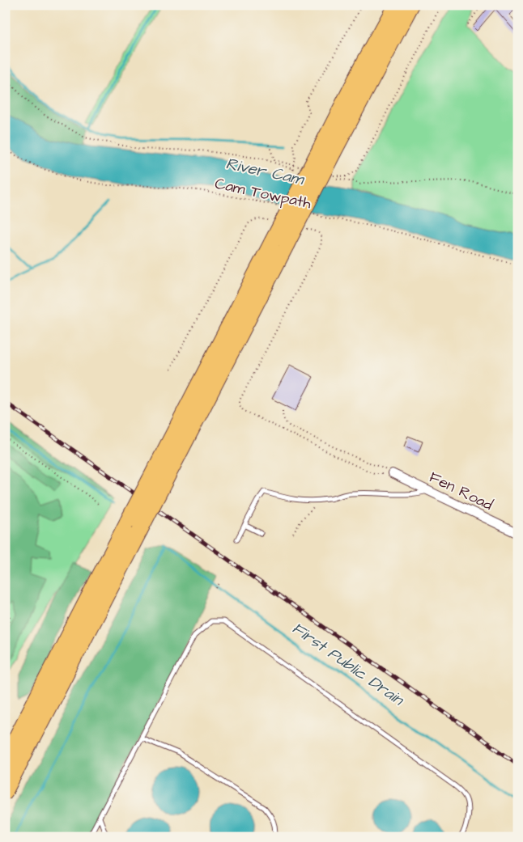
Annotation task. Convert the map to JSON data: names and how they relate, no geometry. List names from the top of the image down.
{
  "streets": {
    "street": ["Fen Road"],
    "path": ["Cam Towpath"]
  },
  "water": ["River Cam", "First Public Drain"]
}
